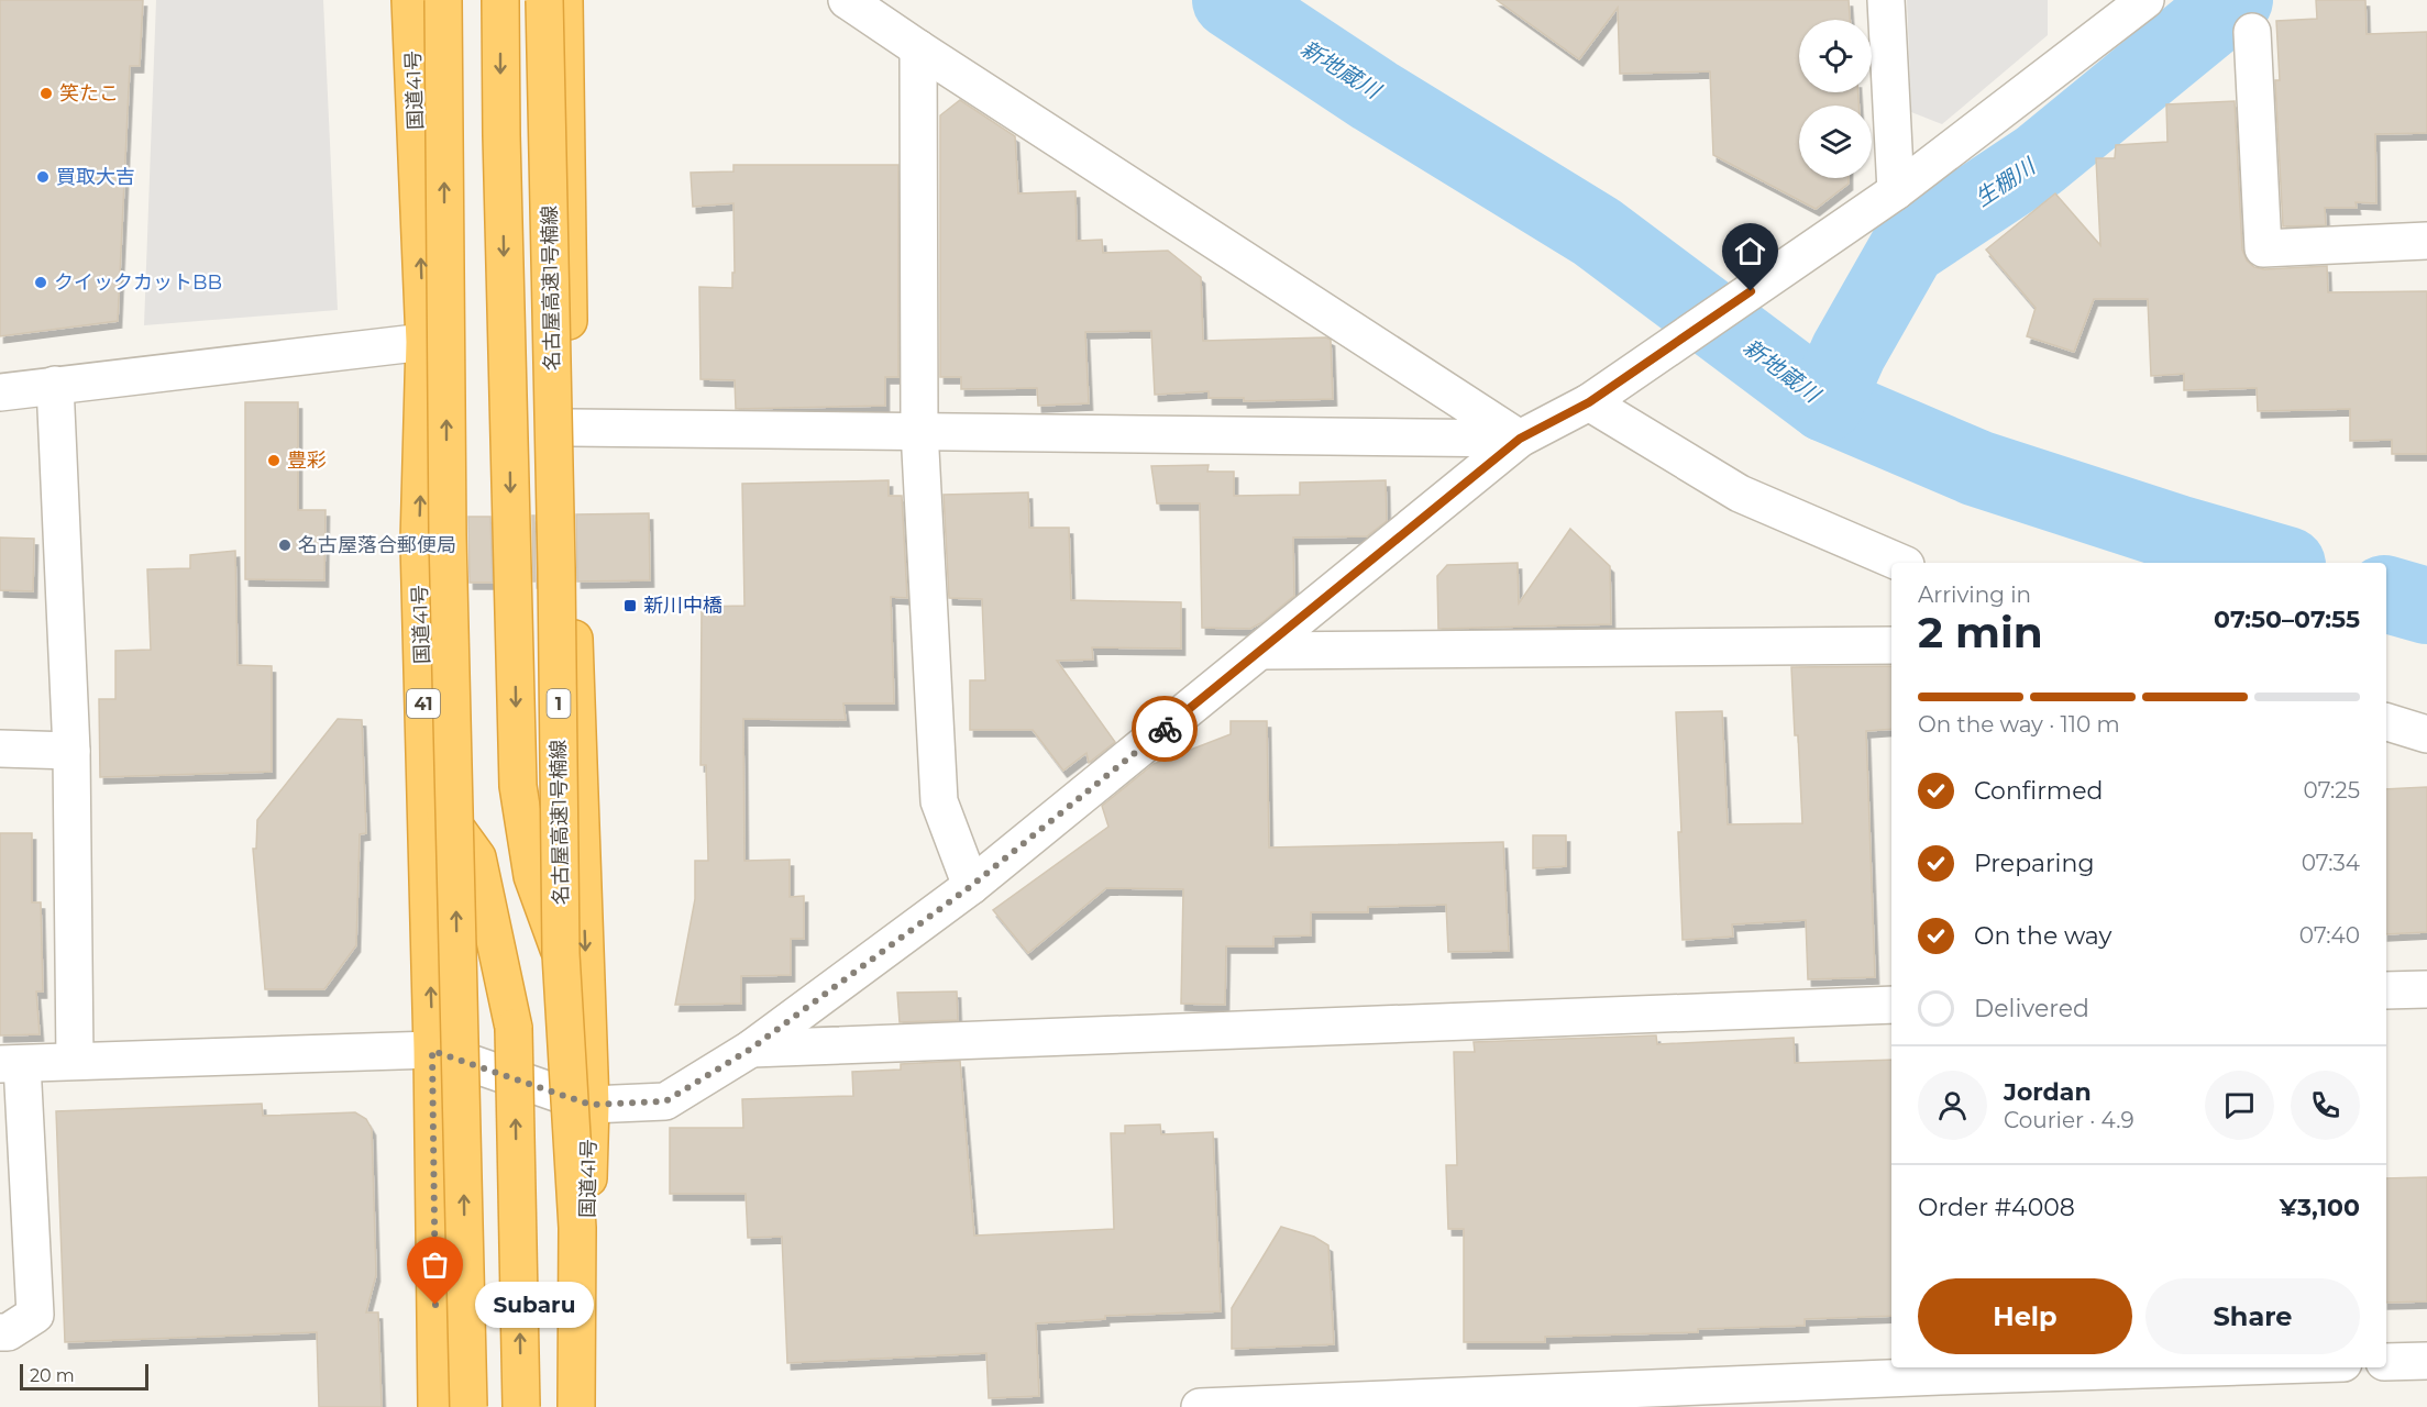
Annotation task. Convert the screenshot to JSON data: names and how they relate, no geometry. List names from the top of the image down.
{
  "streets": {
    "highway": [
      "国道41号",
      "名古屋高速1号楠線",
      "41",
      "1"
    ]
  },
  "water": ["新地蔵川", "生棚川"],
  "places": {
    "other": [
      "笑たこ",
      "買取大吉",
      "クイックカットBB",
      "豊彩",
      "名古屋落合郵便局",
      "Subaru"
    ],
    "transit": ["新川中橋"]
  },
  "scale_bar": "20 m",
  "page": {
    "heading": ["2 min", "Arriving in", "07:50–07:55"],
    "panel": [
      "Jordan",
      "Courier · 4.9",
      "Order #4008",
      "¥3,100"
    ],
    "bar": "On the way · 110 m",
    "list": [
      ["Confirmed", "07:25"],
      ["Preparing", "07:34"],
      ["On the way", "07:40"],
      "Delivered"
    ],
    "buttons": ["Help", "Share"],
    "bubble": "Subaru",
    "scale": "20 m"
  }
}
